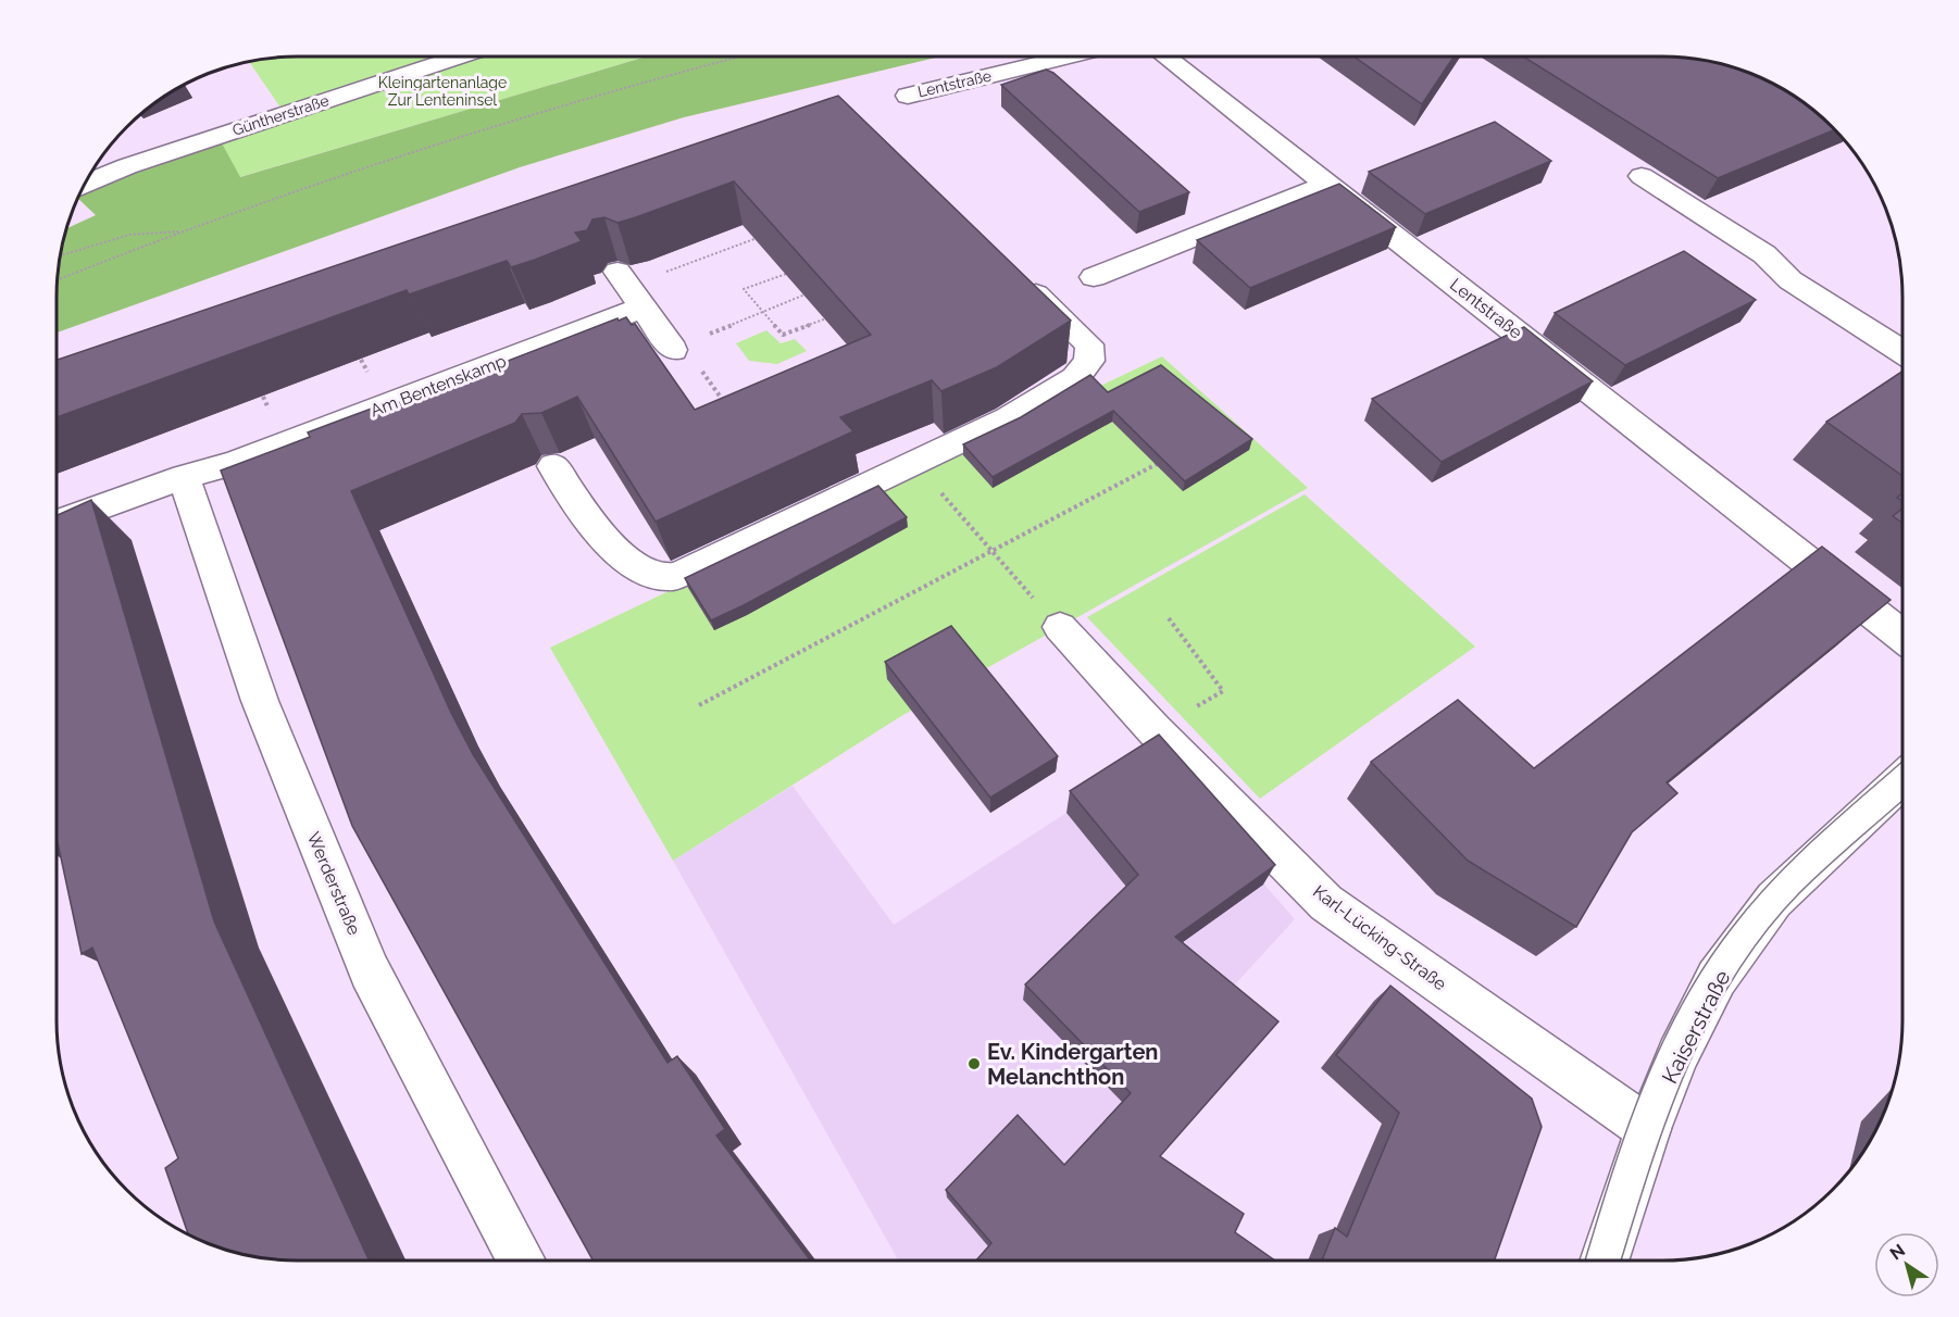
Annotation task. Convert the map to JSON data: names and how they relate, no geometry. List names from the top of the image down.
{
  "streets": {
    "street": [
      "Lentstraße",
      "Güntherstraße",
      "Am Bentenskamp",
      "Werderstraße",
      "Karl-Lücking-Straße",
      "Kaiserstraße"
    ]
  },
  "crossings": [
    ["Am Bentenskamp", "Werderstraße"],
    ["Karl-Lücking-Straße", "Kaiserstraße"]
  ],
  "parks": ["Kleingartenanlage Zur Lenteninsel"],
  "places": ["Ev. Kindergarten Melanchthon"],
  "north": "top left"
}
